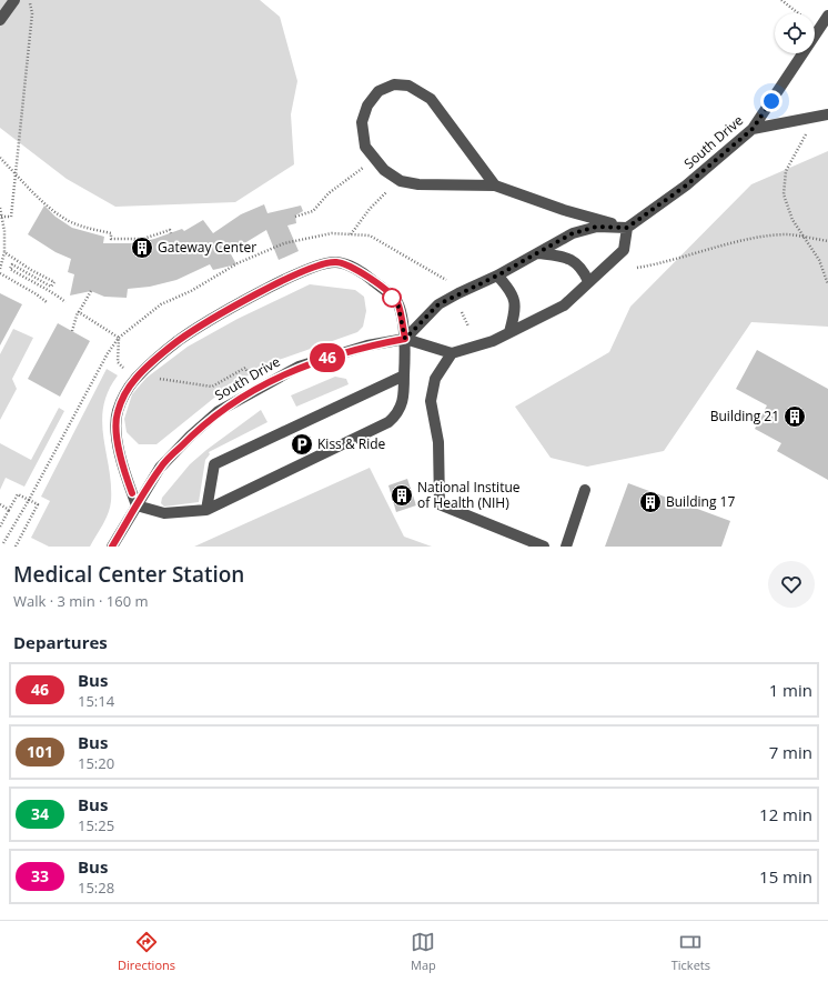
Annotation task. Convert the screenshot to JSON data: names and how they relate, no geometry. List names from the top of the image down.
{
  "streets": {
    "street": ["South Drive"]
  },
  "places": {
    "building": [
      "Gateway Center",
      "Building 21",
      "National Institue of Health (NIH)",
      "Building 17"
    ],
    "parking": ["Kiss & Ride"]
  },
  "lines": ["bus line 46"],
  "page": {
    "on_map": "46",
    "heading": [
      ["Medical Center Station", "Walk · 3 min · 160 m"],
      "Departures"
    ],
    "list": [
      {
        "mark": "46",
        "name": "Bus",
        "note": "15:14",
        "value": "1 min"
      },
      {
        "mark": "101",
        "name": "Bus",
        "note": "15:20",
        "value": "7 min"
      },
      {
        "mark": "34",
        "name": "Bus",
        "note": "15:25",
        "value": "12 min"
      },
      {
        "mark": "33",
        "name": "Bus",
        "note": "15:28",
        "value": "15 min"
      }
    ],
    "tabs": ["Directions", "Map", "Tickets"]
  }
}
